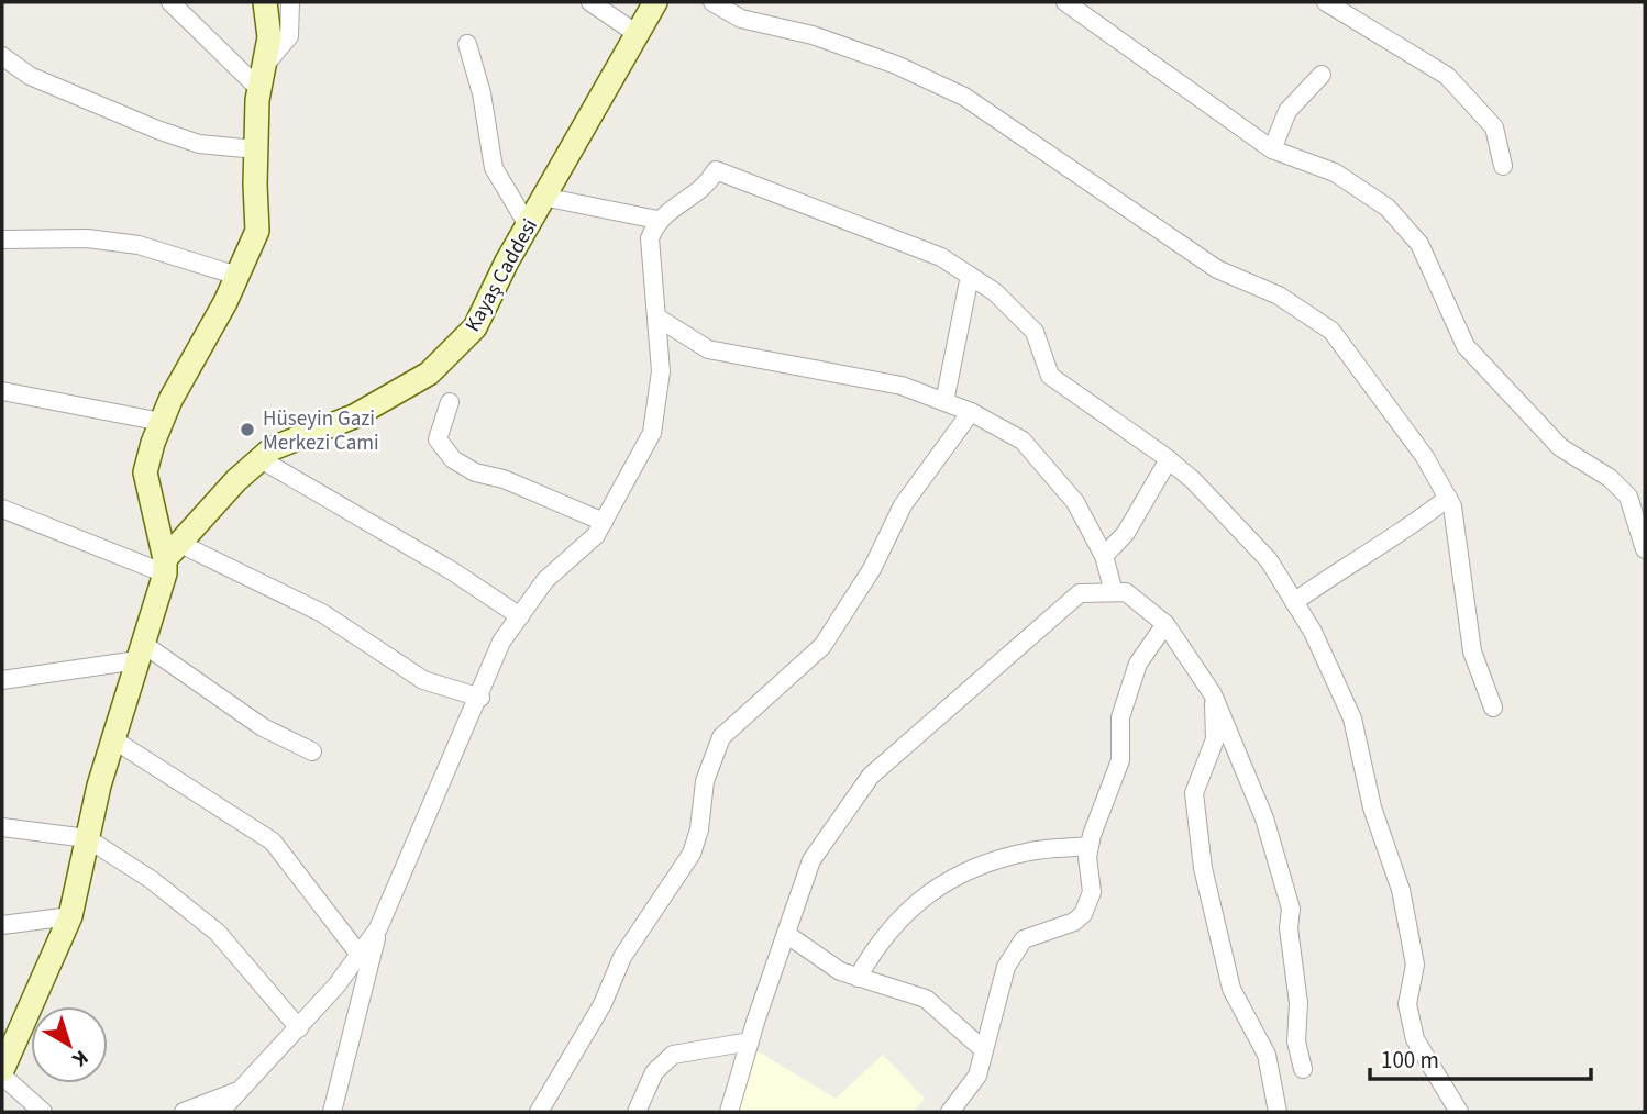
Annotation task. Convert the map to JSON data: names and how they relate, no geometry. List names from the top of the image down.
{
  "streets": {
    "street": ["Kayaş Caddesi"]
  },
  "places": ["Hüseyin Gazi Merkezi Cami"],
  "scale_bar": "100 m",
  "north": "bottom right"
}
